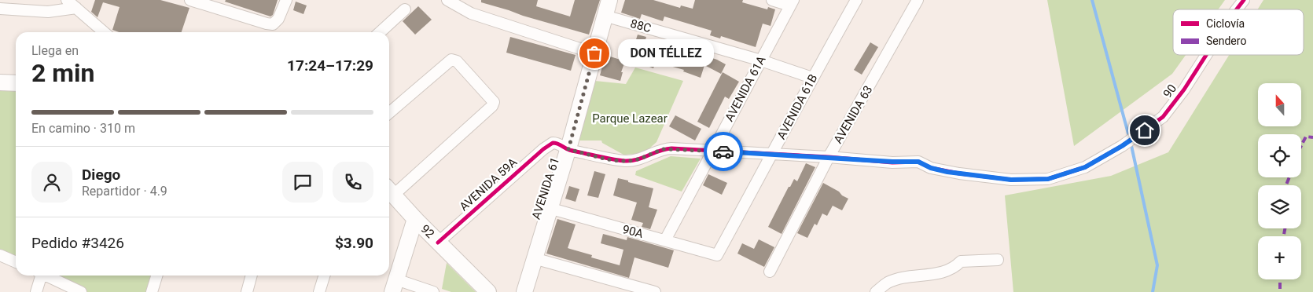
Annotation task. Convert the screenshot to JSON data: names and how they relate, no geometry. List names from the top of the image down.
{
  "streets": {
    "street": [
      "88C",
      "AVENIDA 61A",
      "90",
      "AVENIDA 61B",
      "AVENIDA 63",
      "AVENIDA 59A",
      "AVENIDA 61",
      "92",
      "90A"
    ]
  },
  "crossings": [
    ["88C", "AVENIDA 61A"],
    ["88C", "AVENIDA 61B"],
    ["88C", "AVENIDA 61"],
    ["AVENIDA 61A", "90"],
    ["AVENIDA 61A", "90A"],
    ["90", "AVENIDA 61B"],
    ["90", "AVENIDA 63"],
    ["90", "AVENIDA 59A"],
    ["90", "AVENIDA 61"],
    ["AVENIDA 61B", "90A"],
    ["AVENIDA 59A", "92"],
    ["AVENIDA 61", "90A"]
  ],
  "parks": ["Parque Lazear"],
  "places": ["DON TÉLLEZ"],
  "legend": ["Ciclovía", "Sendero"],
  "north": "top",
  "page": {
    "heading": ["2 min", "Llega en", "17:24–17:29"],
    "panel": [
      "Diego",
      "Repartidor · 4.9",
      "Pedido #3426",
      "$3.90"
    ],
    "bubble": "DON TÉLLEZ",
    "map_buttons": "+",
    "bar": "En camino · 310 m"
  }
}
